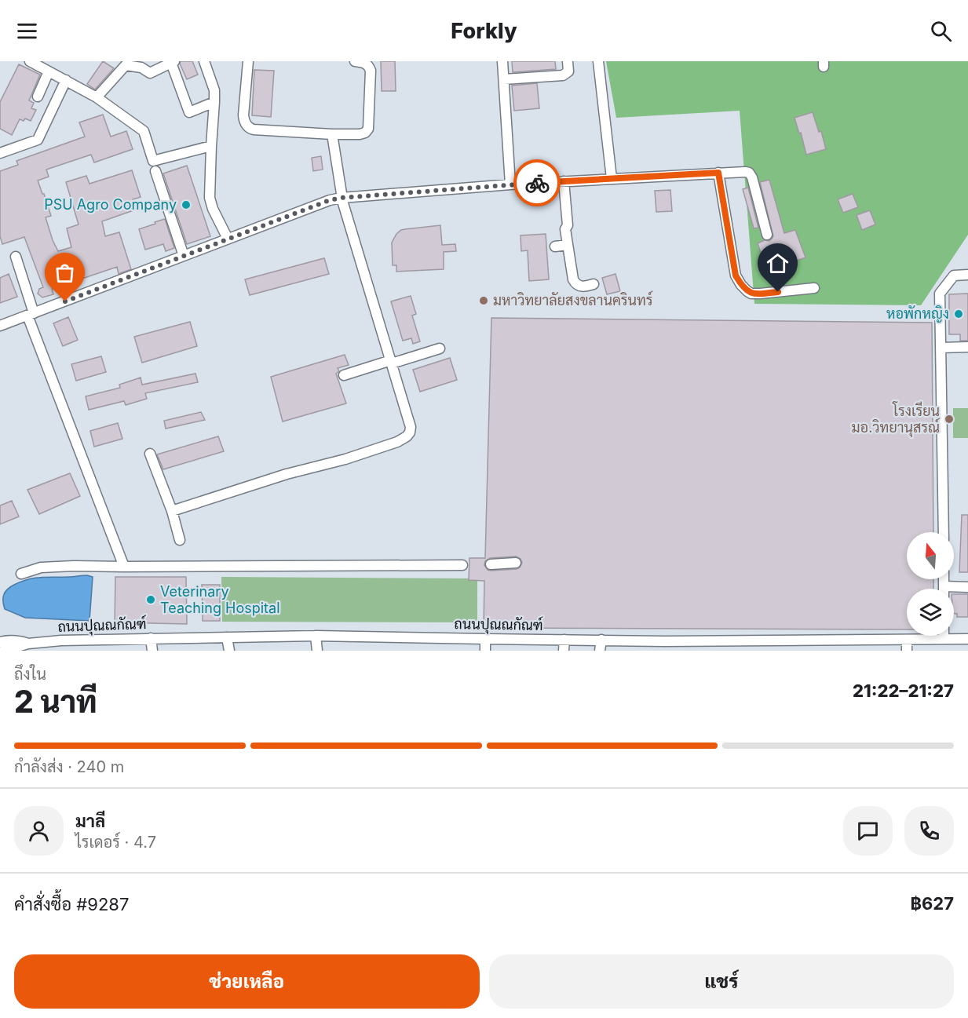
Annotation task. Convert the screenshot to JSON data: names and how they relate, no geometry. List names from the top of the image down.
{
  "streets": {
    "street": ["ถนนปุณณกัณฑ์"]
  },
  "places": [
    "PSU Agro Company",
    "มหาวิทยาลัยสงขลานครินทร์",
    "หอพักหญิง",
    "โรงเรียน มอ.วิทยานุสรณ์",
    "Veterinary Teaching Hospital"
  ],
  "north": "top",
  "page": {
    "header": "Forkly",
    "heading": ["2 นาที", "ถึงใน", "21:22–21:27"],
    "panel": [
      "มาลี",
      "ไรเดอร์ · 4.7",
      "คำสั่งซื้อ #9287",
      "฿627"
    ],
    "bar": "กำลังส่ง · 240 m",
    "buttons": ["ช่วยเหลือ", "แชร์"]
  }
}
